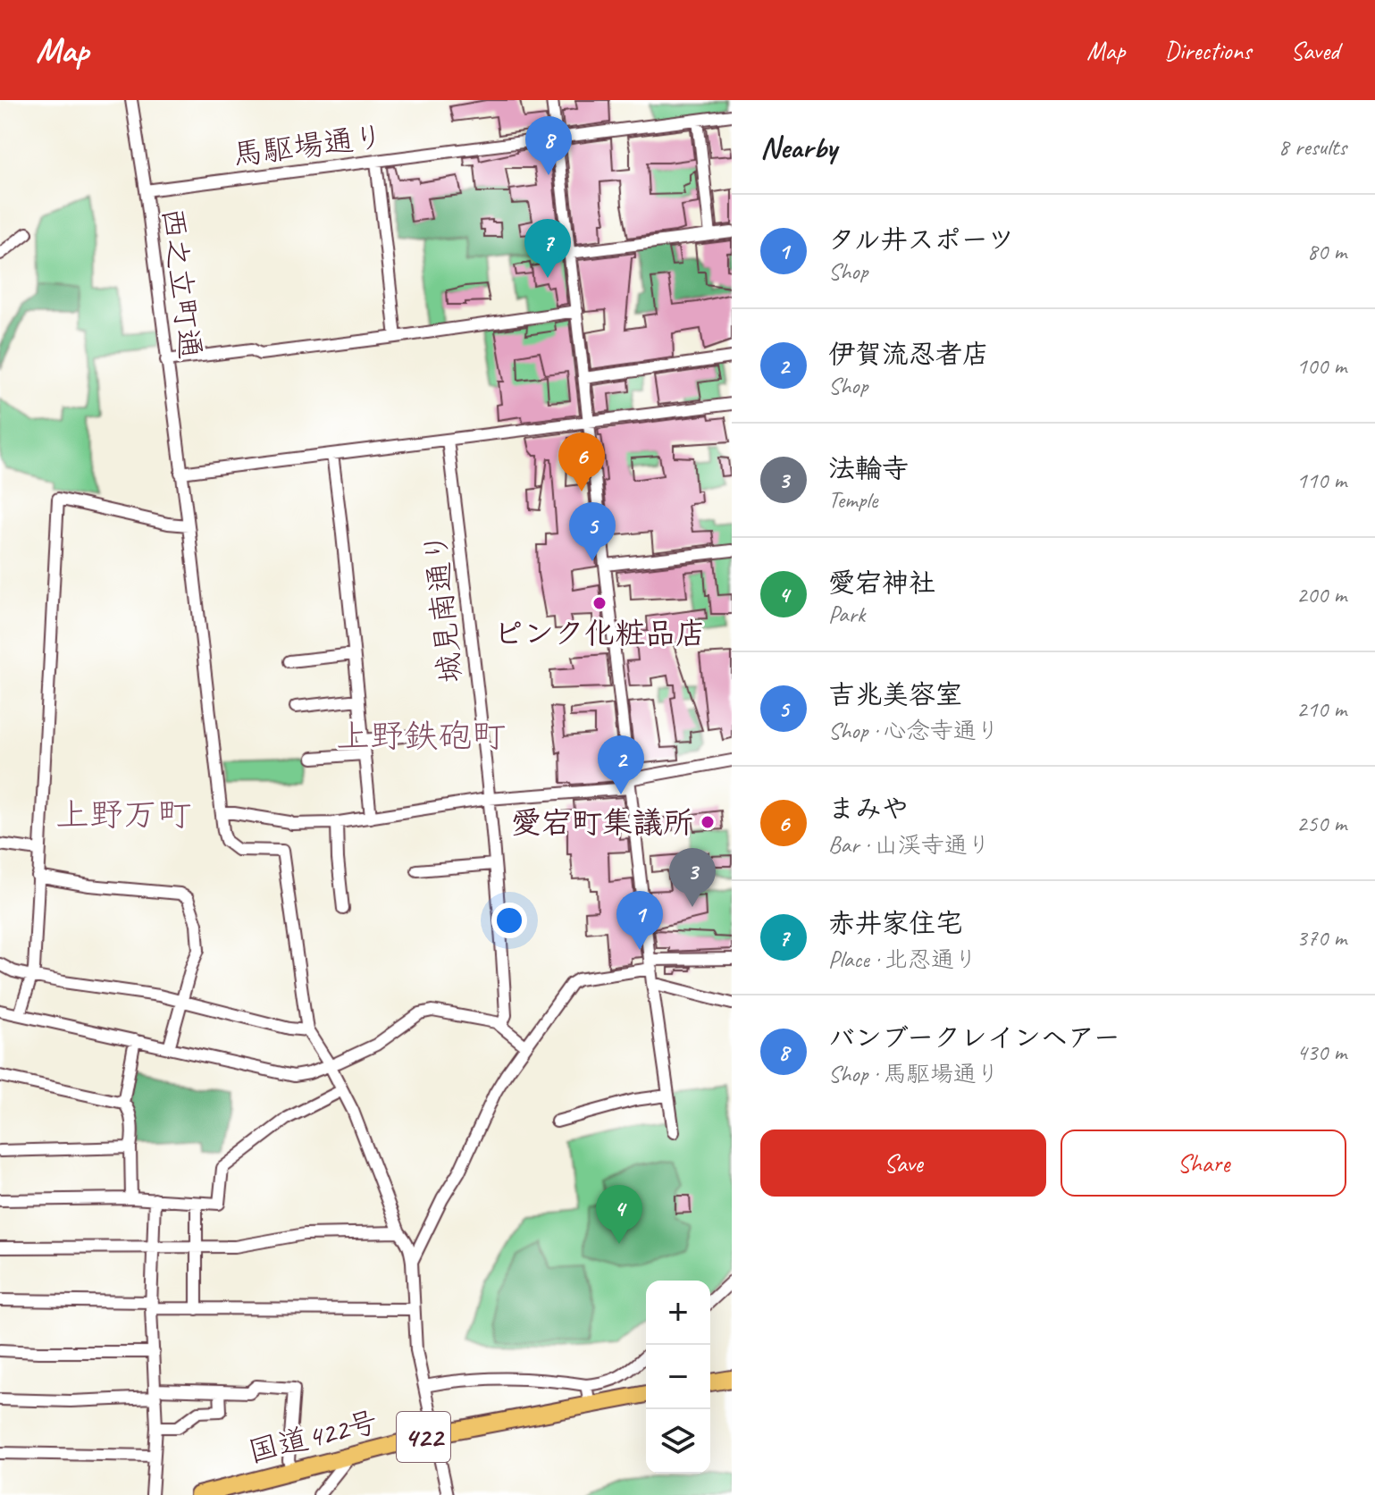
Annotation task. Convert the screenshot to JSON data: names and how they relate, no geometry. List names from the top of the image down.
{
  "streets": {
    "highway": ["国道422号", "422"],
    "street": ["馬駆場通り", "西之立町通", "城見南通り"]
  },
  "crossings": [
    ["馬駆場通り", "西之立町通"]
  ],
  "districts": ["上野鉄砲町", "上野万町"],
  "places": ["ピンク化粧品店", "愛宕町集議所"],
  "page": {
    "header": "Map",
    "nav": ["Map", "Directions", "Saved"],
    "heading": ["Nearby", "8 results"],
    "pins": [
      "8",
      "7",
      "6",
      "5",
      "2",
      "3",
      "1",
      "4"
    ],
    "list": [
      {
        "mark": "1",
        "name": "タル井スポーツ",
        "note": "Shop",
        "value": "80 m"
      },
      {
        "mark": "2",
        "name": "伊賀流忍者店",
        "note": "Shop",
        "value": "100 m"
      },
      {
        "mark": "3",
        "name": "法輪寺",
        "note": "Temple",
        "value": "110 m"
      },
      {
        "mark": "4",
        "name": "愛宕神社",
        "note": "Park",
        "value": "200 m"
      },
      {
        "mark": "5",
        "name": "吉兆美容室",
        "note": "Shop · 心念寺通り",
        "value": "210 m"
      },
      {
        "mark": "6",
        "name": "まみや",
        "note": "Bar · 山渓寺通り",
        "value": "250 m"
      },
      {
        "mark": "7",
        "name": "赤井家住宅",
        "note": "Place · 北忍通り",
        "value": "370 m"
      },
      {
        "mark": "8",
        "name": "バンブークレインヘアー",
        "note": "Shop · 馬駆場通り",
        "value": "430 m"
      }
    ],
    "buttons": ["Save", "Share"],
    "map_buttons": ["+", "−"]
  }
}
